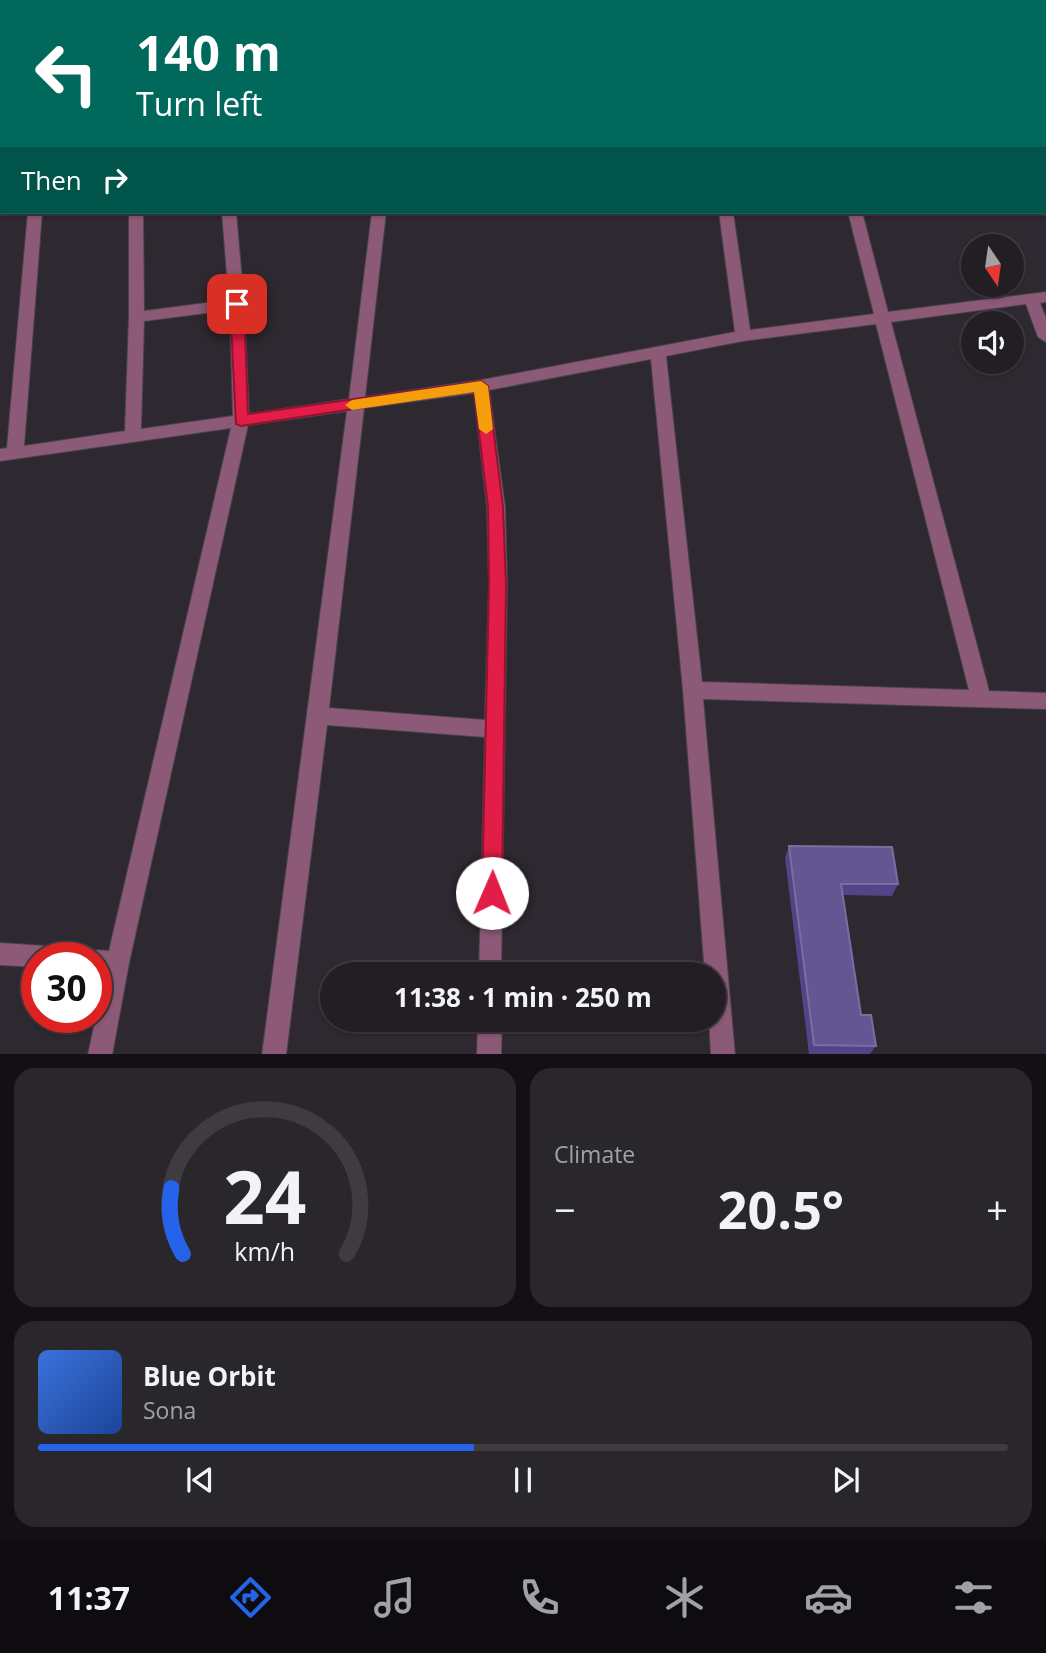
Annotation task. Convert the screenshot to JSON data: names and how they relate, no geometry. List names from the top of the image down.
{
  "north": "bottom",
  "page": {
    "turn": ["140 m", "Turn left"],
    "then": "Then",
    "limit": "30",
    "trip": "11:38 · 1 min · 250 m",
    "tile": "Climate",
    "heat": ["−", "20.5°", "+"],
    "song": ["Blue Orbit", "Sona"],
    "tabs": "11:37",
    "gauge": ["24", "km/h"]
  }
}
